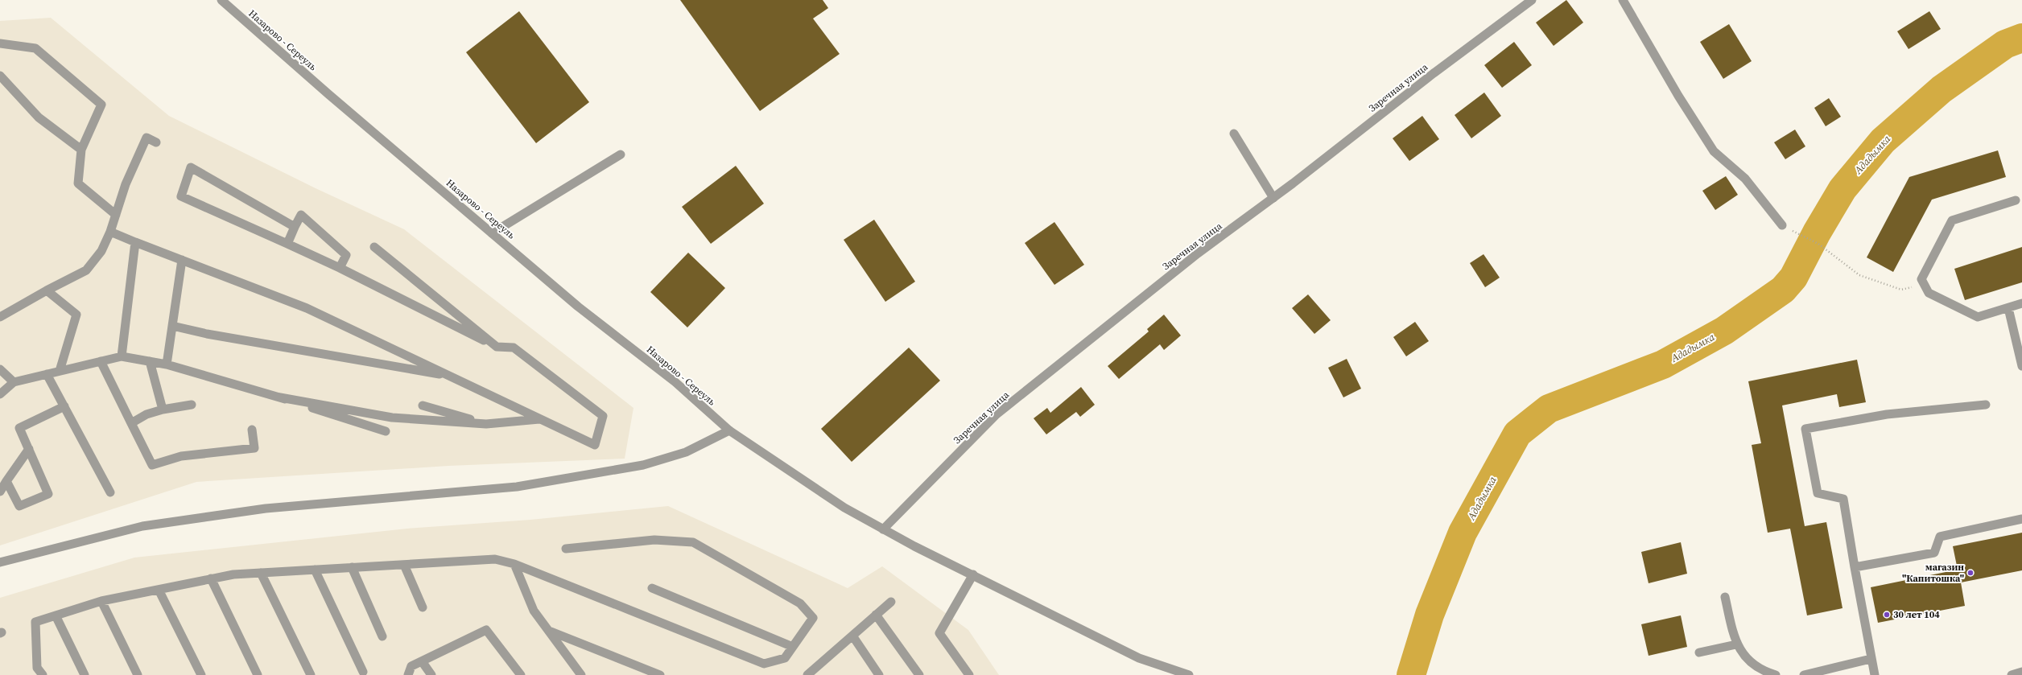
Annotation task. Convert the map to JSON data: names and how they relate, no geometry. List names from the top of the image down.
{
  "streets": {
    "street": ["Назарово - Сереуль", "Заречная улица"]
  },
  "crossings": [
    ["Назарово - Сереуль", "Заречная улица"]
  ],
  "water": ["Ададымка"],
  "places": ["магазин \"Капитошка\"", "30 лет 104"]
}
